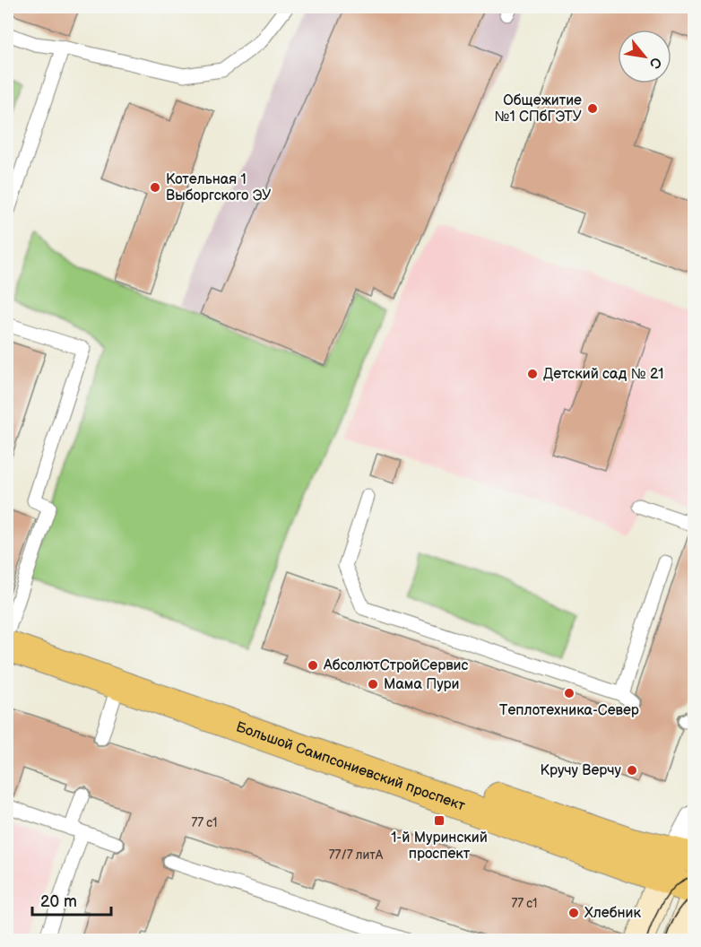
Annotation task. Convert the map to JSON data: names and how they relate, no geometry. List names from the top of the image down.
{
  "streets": {
    "main road": ["Большой Сампсониевский проспект"]
  },
  "places": {
    "other": [
      "Общежитие №1 СПбГЭТУ",
      "Котельная 1 Выборгского ЭУ",
      "Детский сад № 21",
      "АбсолютСтройСервис",
      "Мама Пури",
      "Теплотехника-Север",
      "Кручу Верчу",
      "Хлебник"
    ],
    "transit": ["1-й Муринский проспект"]
  },
  "house_numbers": ["77 с1", "77/7 литА", "77 с1"],
  "scale_bar": "20 m",
  "north": "bottom right"
}
